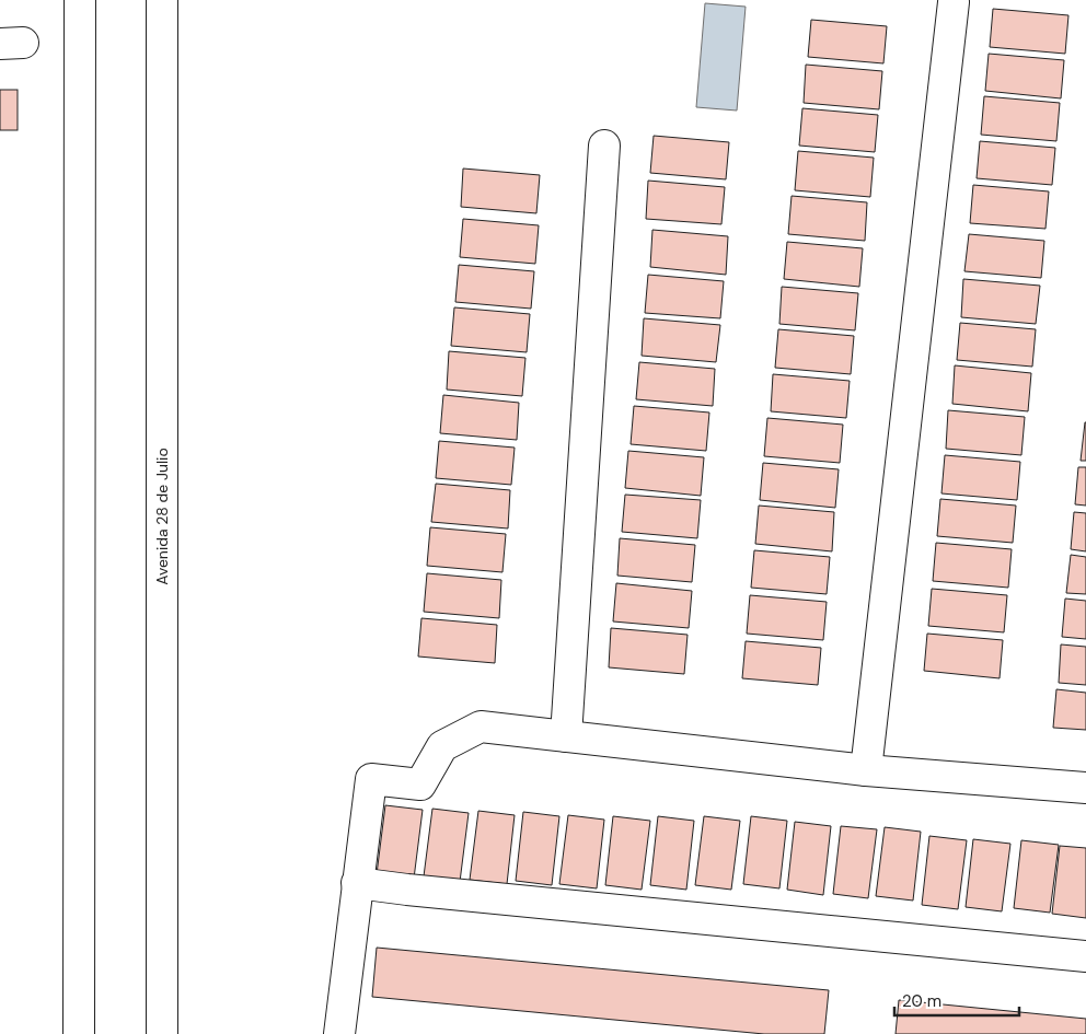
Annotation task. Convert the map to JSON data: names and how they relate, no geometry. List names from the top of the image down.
{
  "streets": {
    "street": ["Avenida 28 de Julio"]
  },
  "scale_bar": "20 m"
}
